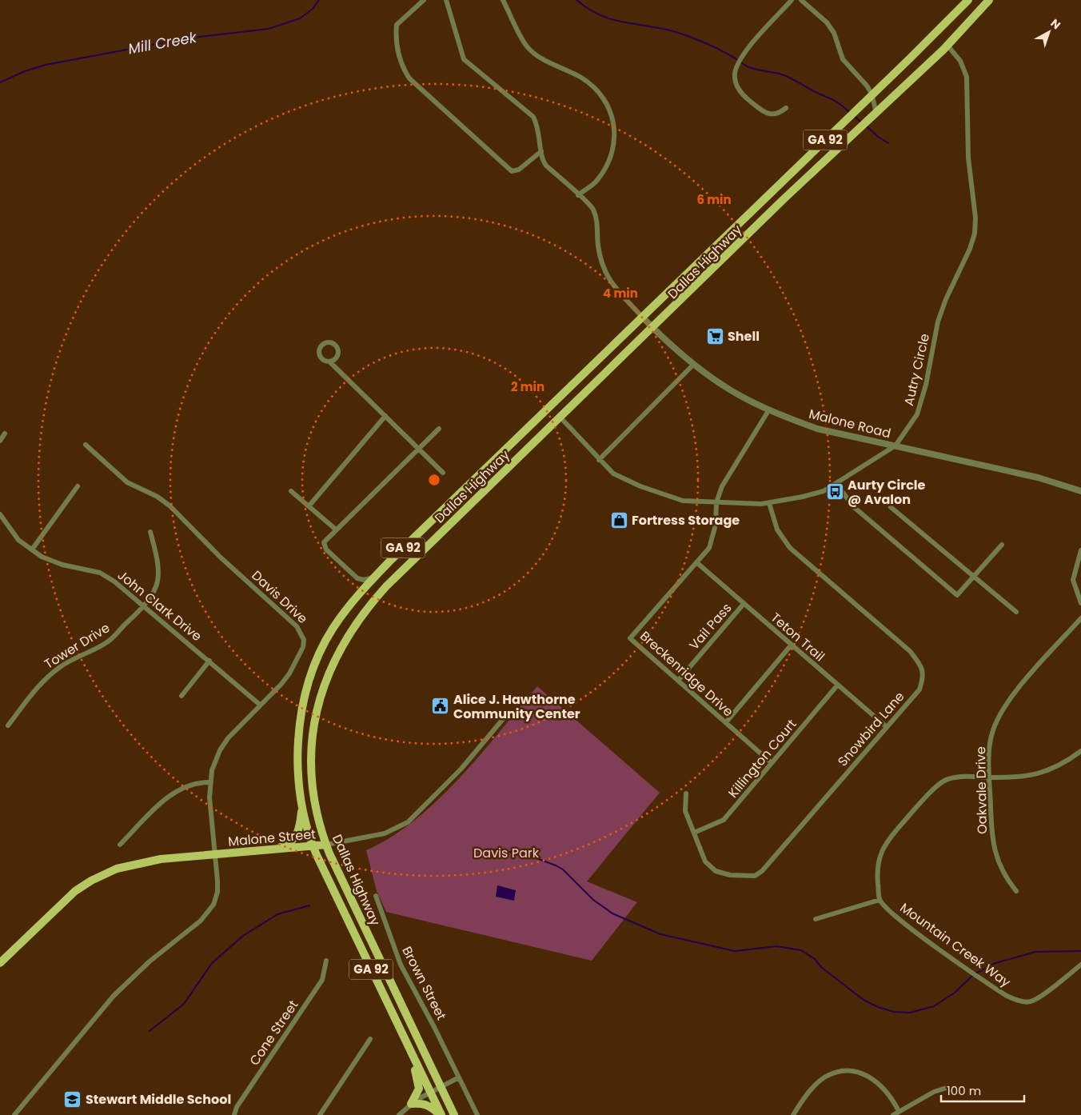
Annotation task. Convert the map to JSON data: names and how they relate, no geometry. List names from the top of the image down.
{
  "streets": {
    "main road": ["GA 92", "Dallas Highway", "Malone Street"],
    "street": [
      "Autry Circle",
      "Malone Road",
      "Davis Drive",
      "John Clark Drive",
      "Vail Pass",
      "Teton Trail",
      "Tower Drive",
      "Breckenridge Drive",
      "Snowbird Lane",
      "Killington Court",
      "Oakvale Drive",
      "Mountain Creek Way",
      "Brown Street",
      "Cone Street"
    ]
  },
  "crossings": [
    ["Dallas Highway", "Autry Circle"],
    ["Dallas Highway", "Malone Road"],
    ["Dallas Highway", "Malone Street"],
    ["Autry Circle", "Malone Road"],
    ["Autry Circle", "Breckenridge Drive"],
    ["Autry Circle", "Snowbird Lane"],
    ["Malone Road", "Breckenridge Drive"],
    ["Davis Drive", "John Clark Drive"],
    ["Davis Drive", "Malone Street"],
    ["John Clark Drive", "Tower Drive"],
    ["Vail Pass", "Teton Trail"],
    ["Vail Pass", "Breckenridge Drive"],
    ["Teton Trail", "Breckenridge Drive"],
    ["Teton Trail", "Snowbird Lane"],
    ["Teton Trail", "Killington Court"],
    ["Breckenridge Drive", "Killington Court"],
    ["Snowbird Lane", "Killington Court"]
  ],
  "water": ["Mill Creek"],
  "parks": ["Davis Park"],
  "places": {
    "supermarket": ["Shell"],
    "bus stop": ["Aurty Circle @ Avalon"],
    "shop": ["Fortress Storage"],
    "public building": ["Alice J. Hawthorne Community Center"],
    "school or university": ["Stewart Middle School"]
  },
  "scale_bar": "100 m",
  "north": "top right",
  "rings": ["6 min", "4 min", "2 min"]
}
